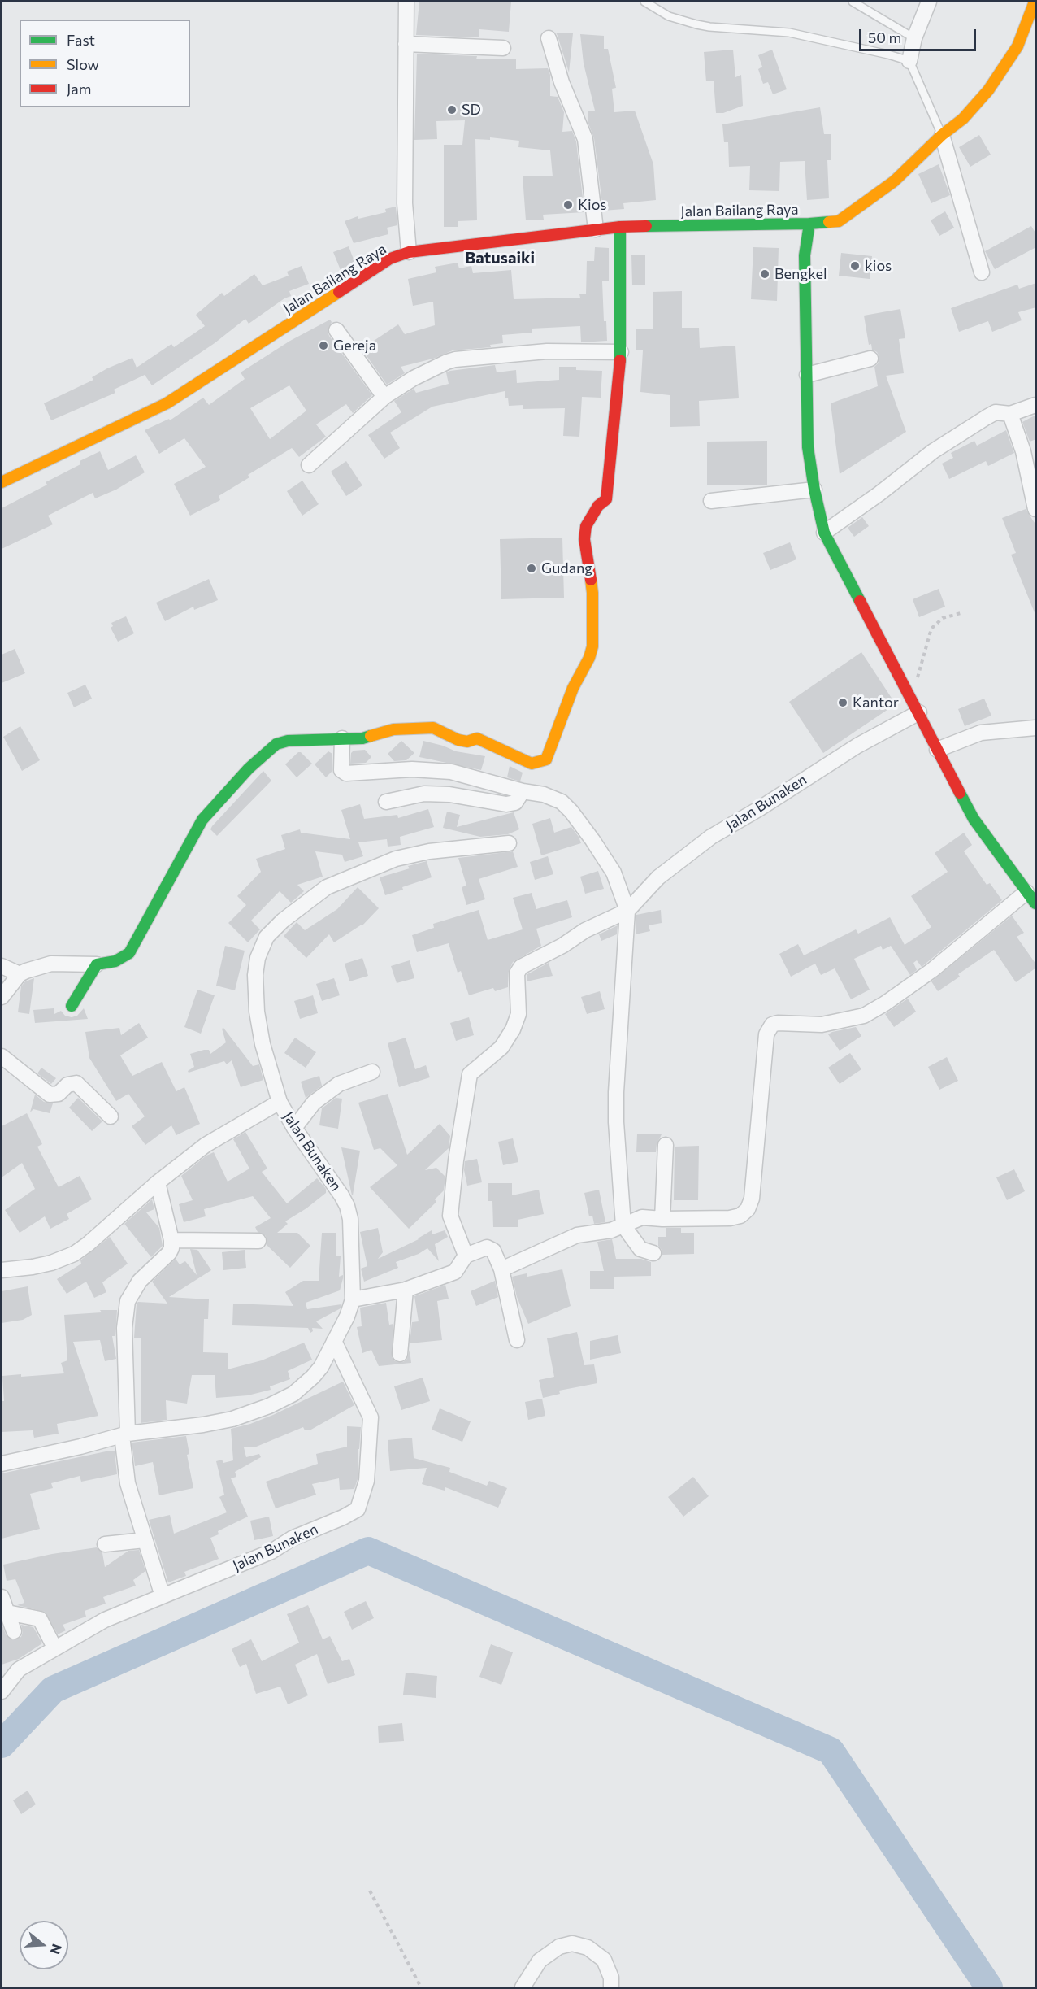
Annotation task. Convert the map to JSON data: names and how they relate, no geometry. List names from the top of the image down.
{
  "streets": {
    "main road": ["Jalan Bailang Raya"],
    "street": ["Jalan Bunaken"]
  },
  "districts": ["Batusaiki"],
  "places": [
    "SD",
    "Kios",
    "kios",
    "Bengkel",
    "Gereja",
    "Gudang",
    "Kantor"
  ],
  "legend": ["Fast", "Slow", "Jam"],
  "scale_bar": "50 m",
  "north": "right"
}
